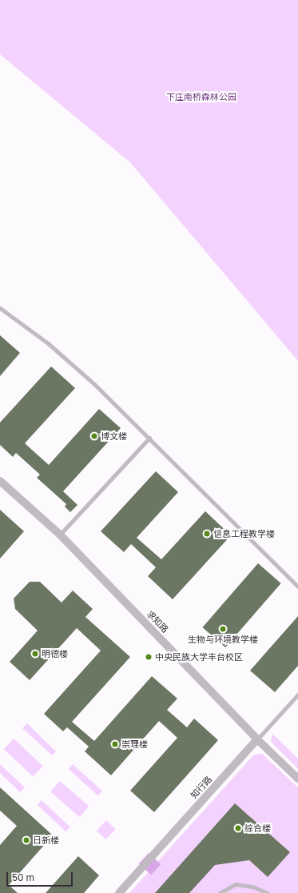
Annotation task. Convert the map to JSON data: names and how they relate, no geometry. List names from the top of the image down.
{
  "streets": {
    "street": ["求知路", "知行路"]
  },
  "crossings": [
    ["求知路", "知行路"]
  ],
  "parks": ["下庄南桥森林公园"],
  "places": [
    "博文楼",
    "信息工程教学楼",
    "生物与环境教学楼",
    "明德楼",
    "中央民族大学丰台校区",
    "崇理楼",
    "综合楼",
    "日新楼"
  ],
  "scale_bar": "50 m"
}
